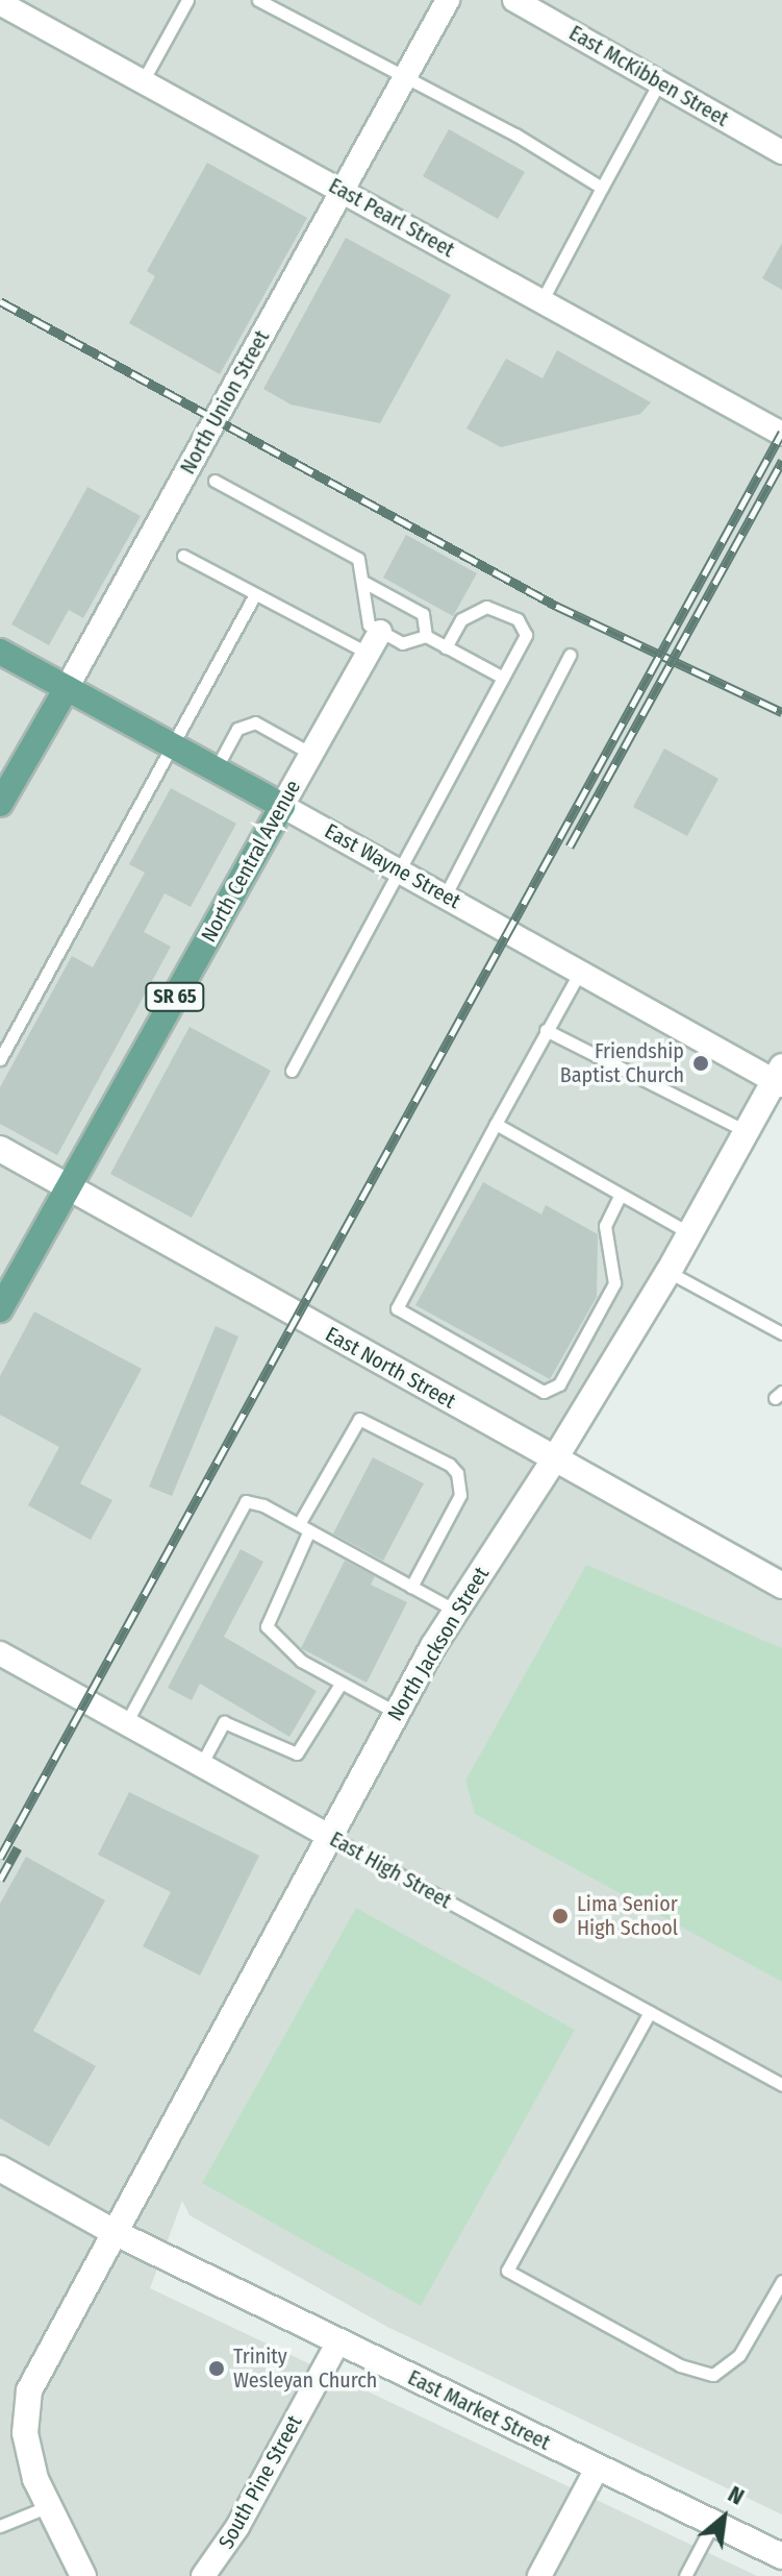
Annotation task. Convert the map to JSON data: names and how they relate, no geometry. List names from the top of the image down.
{
  "streets": {
    "main road": [
      "North Union Street",
      "North Central Avenue",
      "East Wayne Street",
      "SR 65"
    ],
    "street": [
      "East McKibben Street",
      "East Pearl Street",
      "East North Street",
      "North Jackson Street",
      "East High Street",
      "East Market Street",
      "South Pine Street"
    ]
  },
  "crossings": [
    ["East Pearl Street", "North Union Street"],
    ["North Union Street", "East Wayne Street"],
    ["North Central Avenue", "East Wayne Street"],
    ["North Central Avenue", "East North Street"],
    ["East Wayne Street", "North Jackson Street"],
    ["East North Street", "North Jackson Street"],
    ["North Jackson Street", "East High Street"],
    ["North Jackson Street", "East Market Street"],
    ["East Market Street", "South Pine Street"]
  ],
  "places": ["Friendship Baptist Church", "Lima Senior High School", "Trinity Wesleyan Church"],
  "north": "top right"
}
